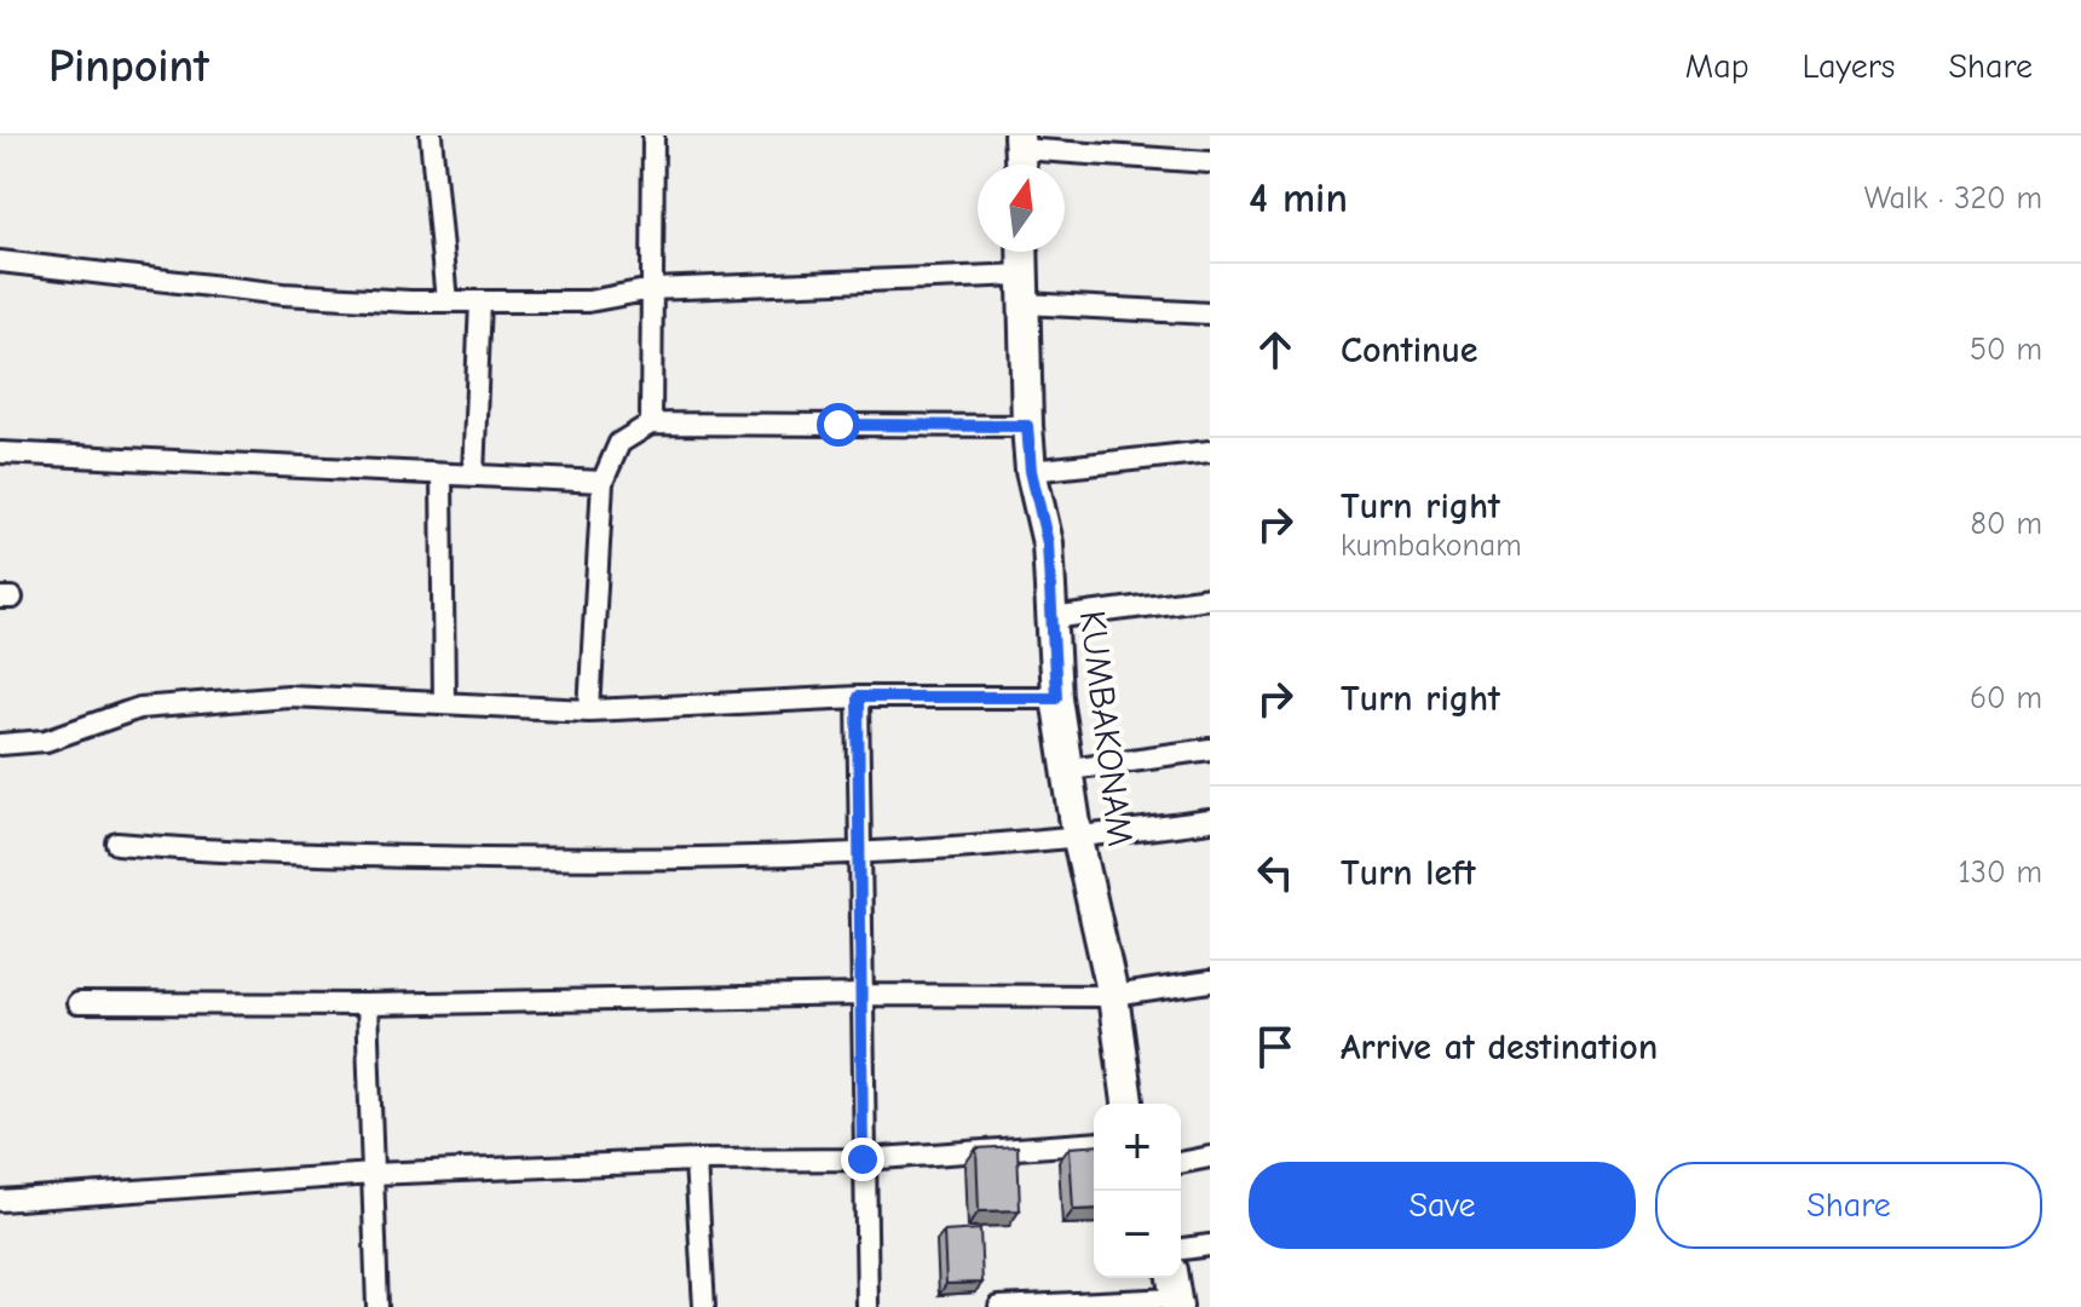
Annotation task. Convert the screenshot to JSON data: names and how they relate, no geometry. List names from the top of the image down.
{
  "streets": {
    "street": ["KUMBAKONAM"]
  },
  "north": "top",
  "page": {
    "header": "Pinpoint",
    "nav": ["Map", "Layers", "Share"],
    "heading": ["4 min", "Walk · 320 m"],
    "list": [
      ["Continue", "50 m"],
      ["Turn right", "kumbakonam", "80 m"],
      ["Turn right", "60 m"],
      ["Turn left", "130 m"],
      "Arrive at destination"
    ],
    "map_buttons": ["+", "−"],
    "buttons": ["Save", "Share"]
  }
}
